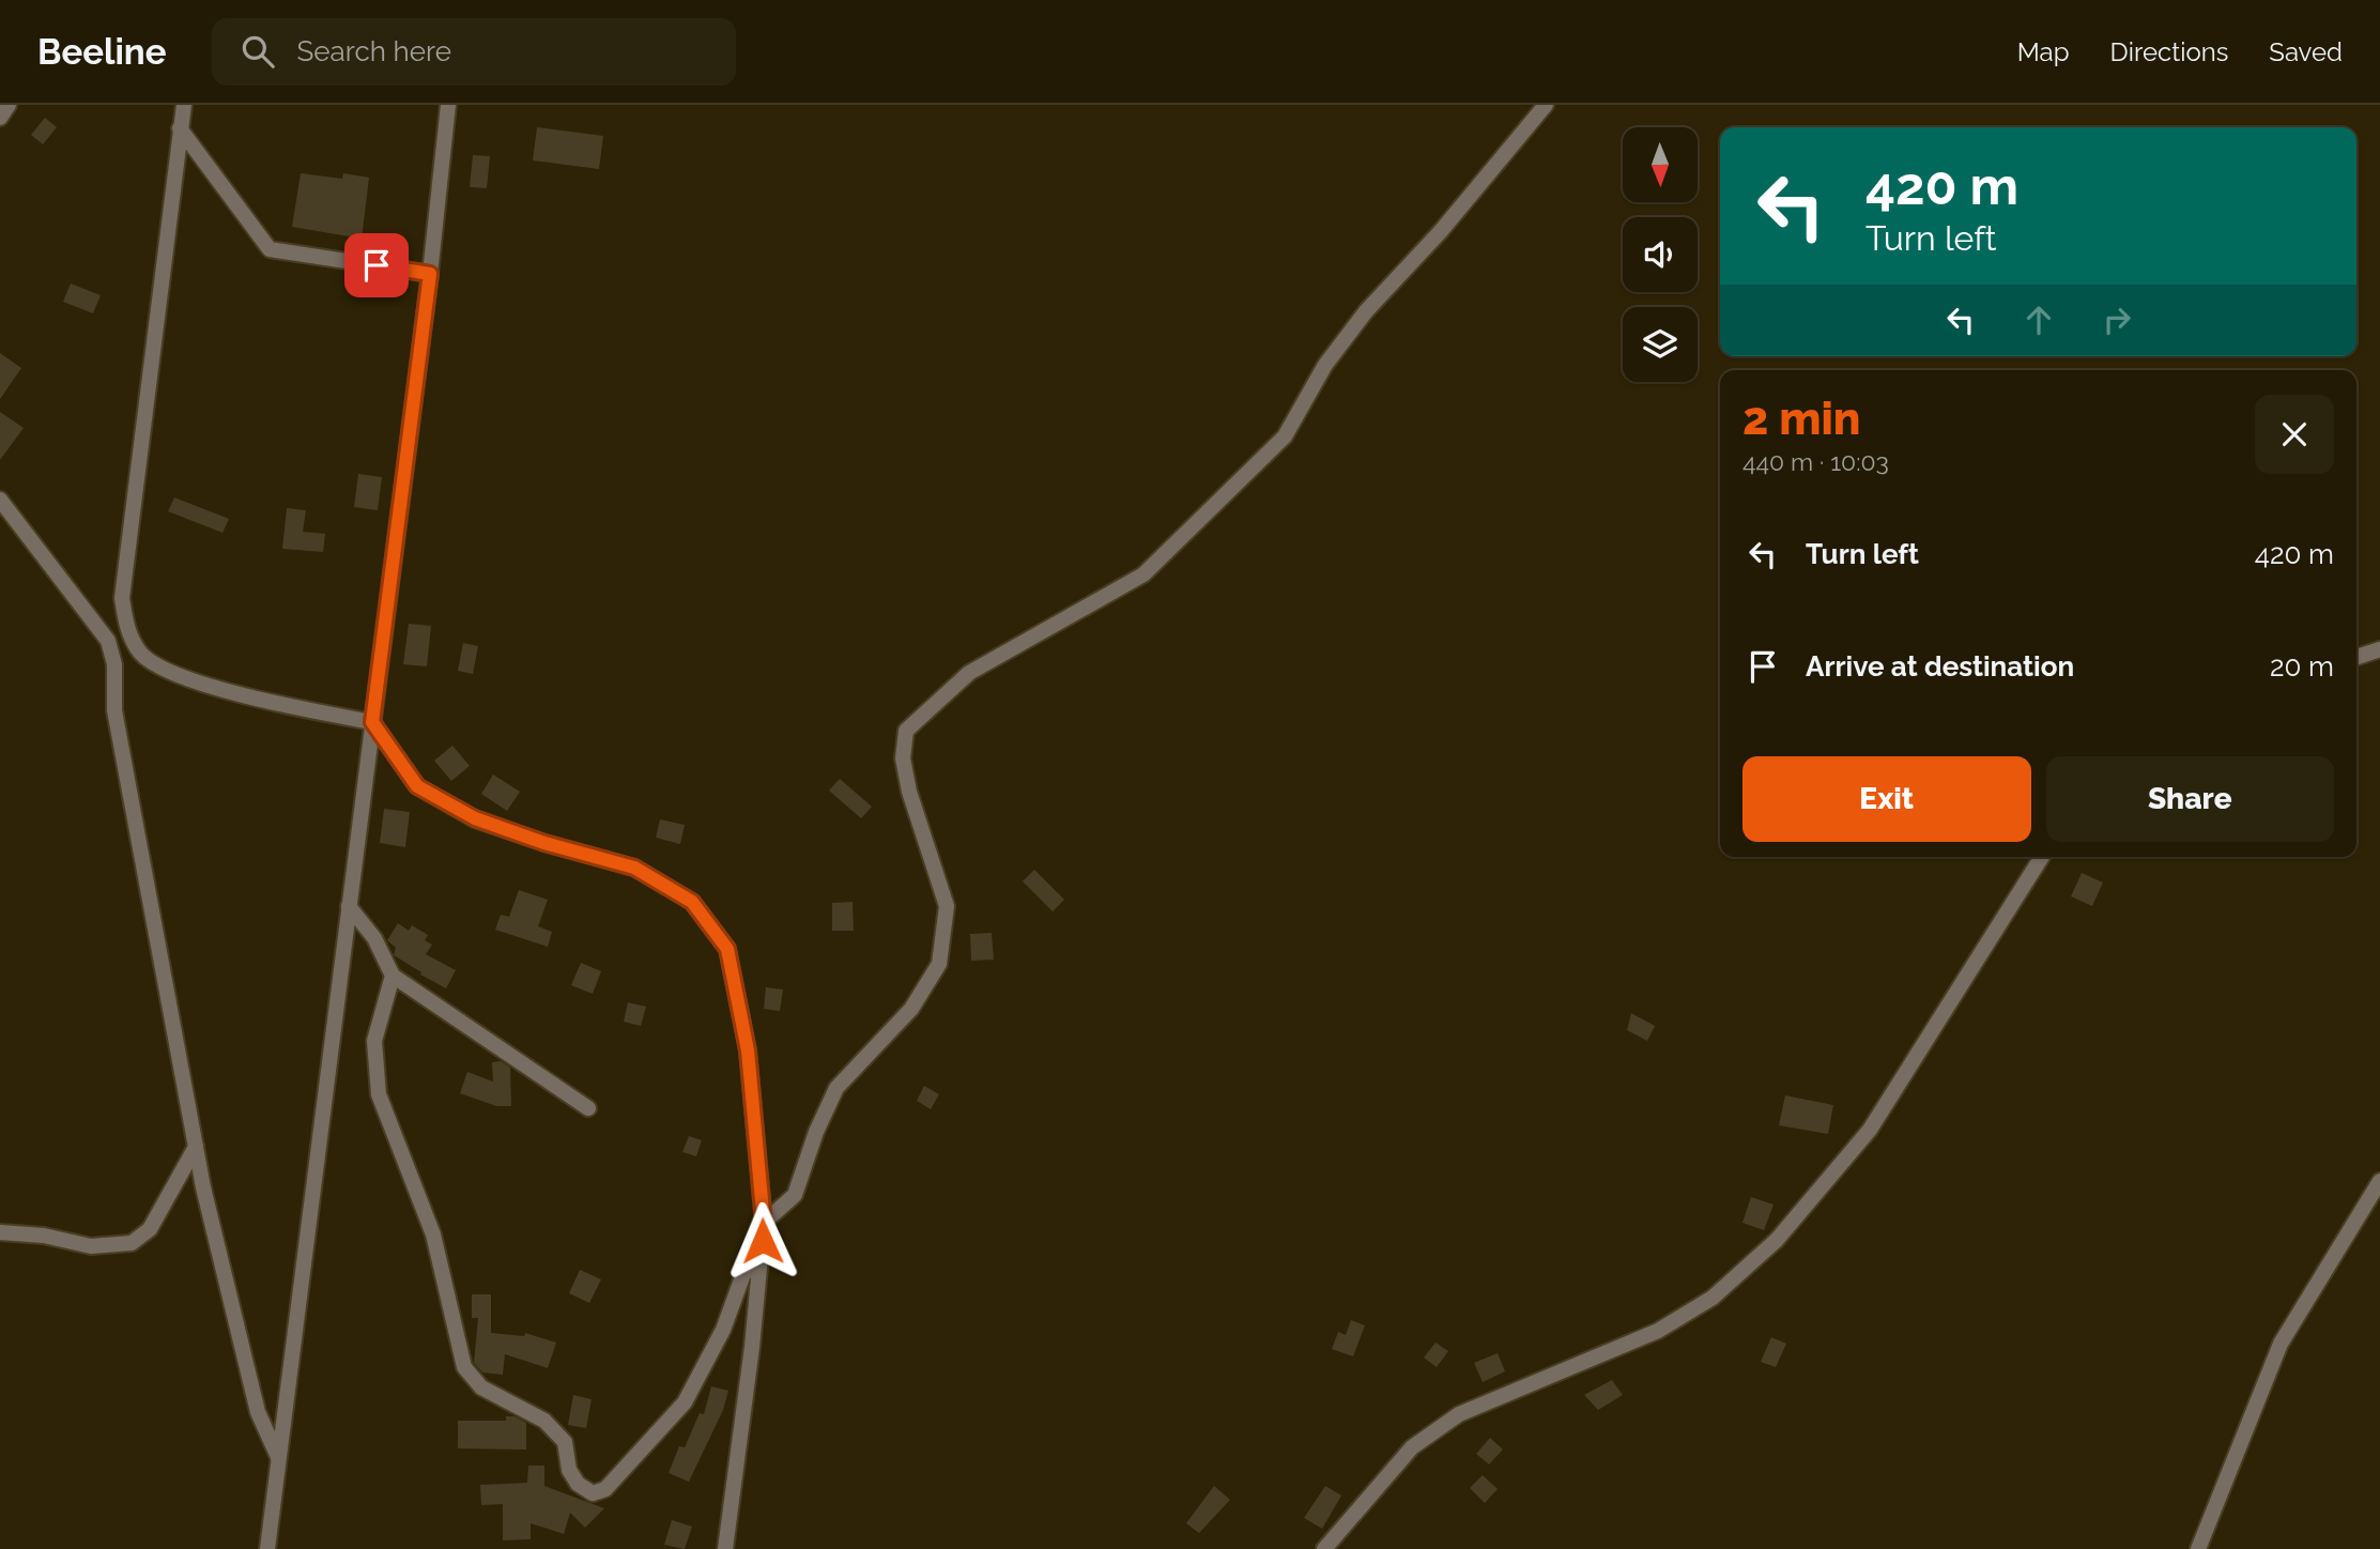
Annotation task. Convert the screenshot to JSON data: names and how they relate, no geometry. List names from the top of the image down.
{
  "north": "bottom",
  "page": {
    "header": "Beeline",
    "search": "Search here",
    "nav": ["Map", "Directions", "Saved"],
    "turn": ["420 m", "Turn left"],
    "heading": ["2 min", "440 m · 10:03"],
    "list": [
      {
        "name": "Turn left",
        "value": "420 m"
      },
      {
        "name": "Arrive at destination",
        "value": "20 m"
      }
    ],
    "buttons": ["Exit", "Share"]
  }
}
